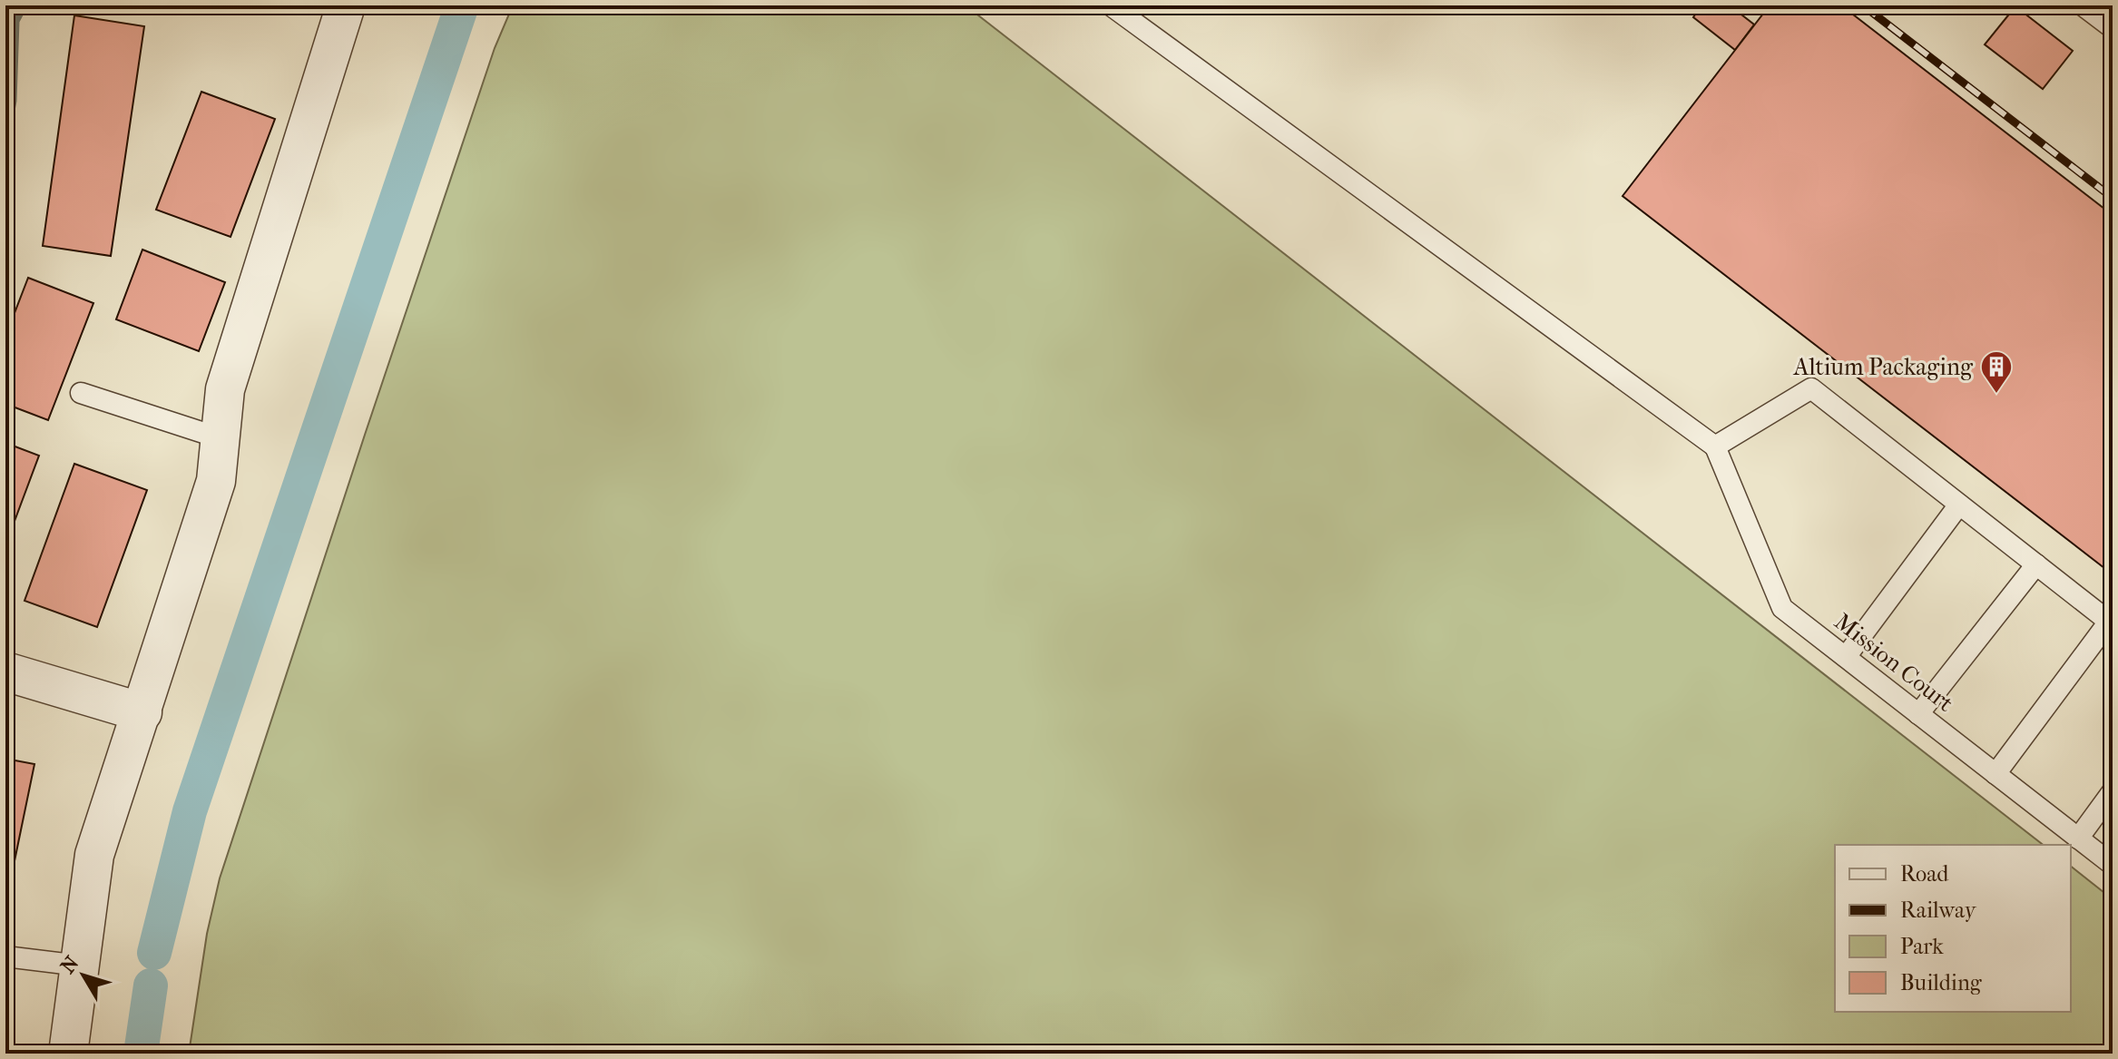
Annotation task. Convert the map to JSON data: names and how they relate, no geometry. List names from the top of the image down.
{
  "streets": {
    "lane": ["Mission Court"]
  },
  "places": {
    "building": ["Altium Packaging"]
  },
  "legend": [
    "Road",
    "Railway",
    "Park",
    "Building"
  ],
  "north": "top left"
}
